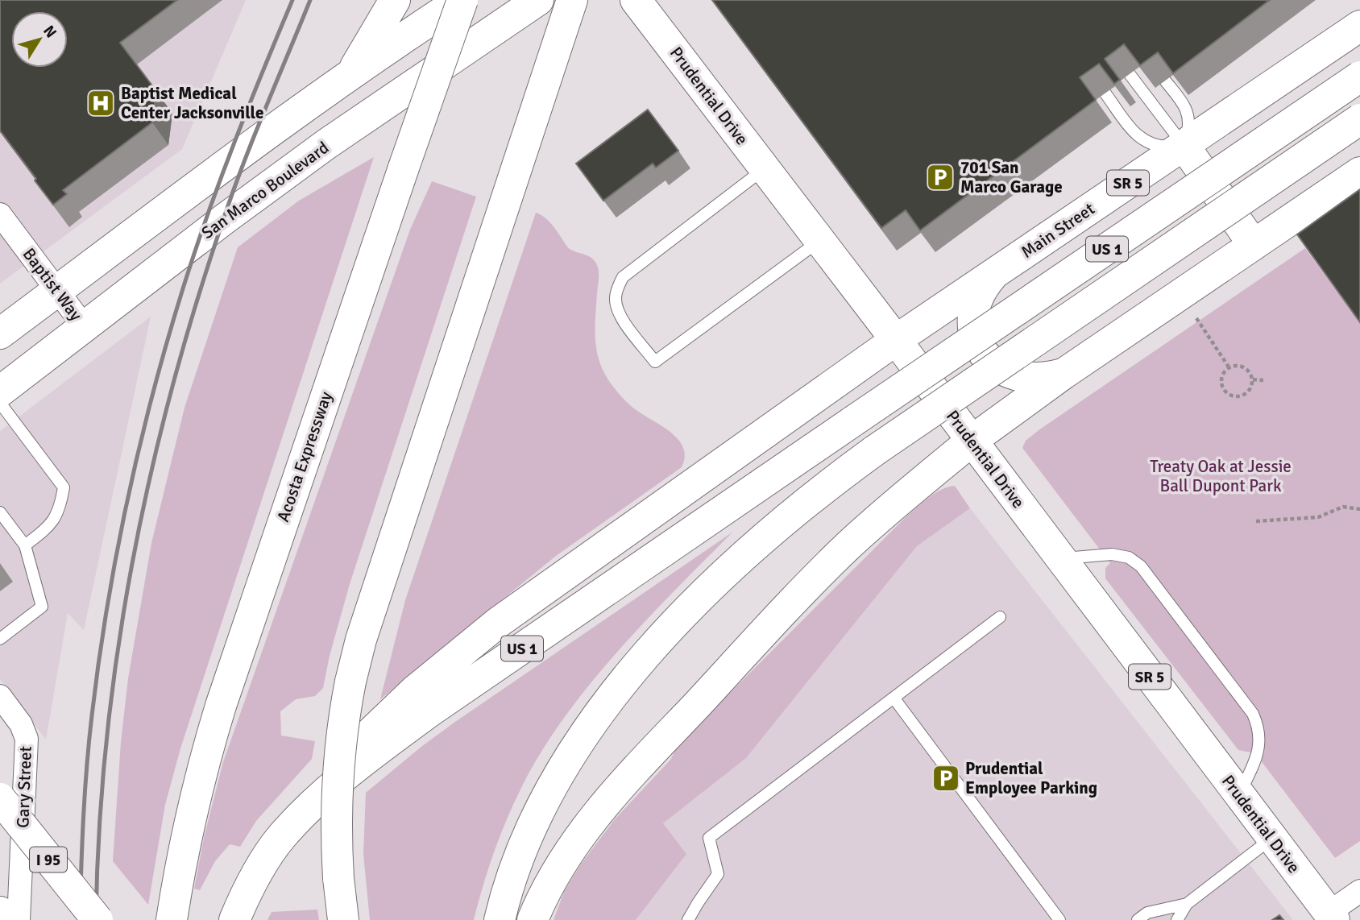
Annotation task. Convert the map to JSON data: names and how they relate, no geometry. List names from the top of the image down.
{
  "streets": {
    "main road": [
      "Prudential Drive",
      "SR 5",
      "San Marco Boulevard",
      "Main Street",
      "US 1",
      "Acosta Expressway",
      "I 95"
    ],
    "street": ["Baptist Way", "Gary Street"]
  },
  "crossings": [
    ["Prudential Drive", "Main Street"],
    ["San Marco Boulevard", "Baptist Way"],
    ["Main Street", "US 1"]
  ],
  "parks": ["Treaty Oak at Jessie Ball Dupont Park"],
  "places": {
    "hospital": ["Baptist Medical Center Jacksonville"],
    "parking": ["701 San Marco Garage", "Prudential Employee Parking"]
  },
  "north": "top right"
}
